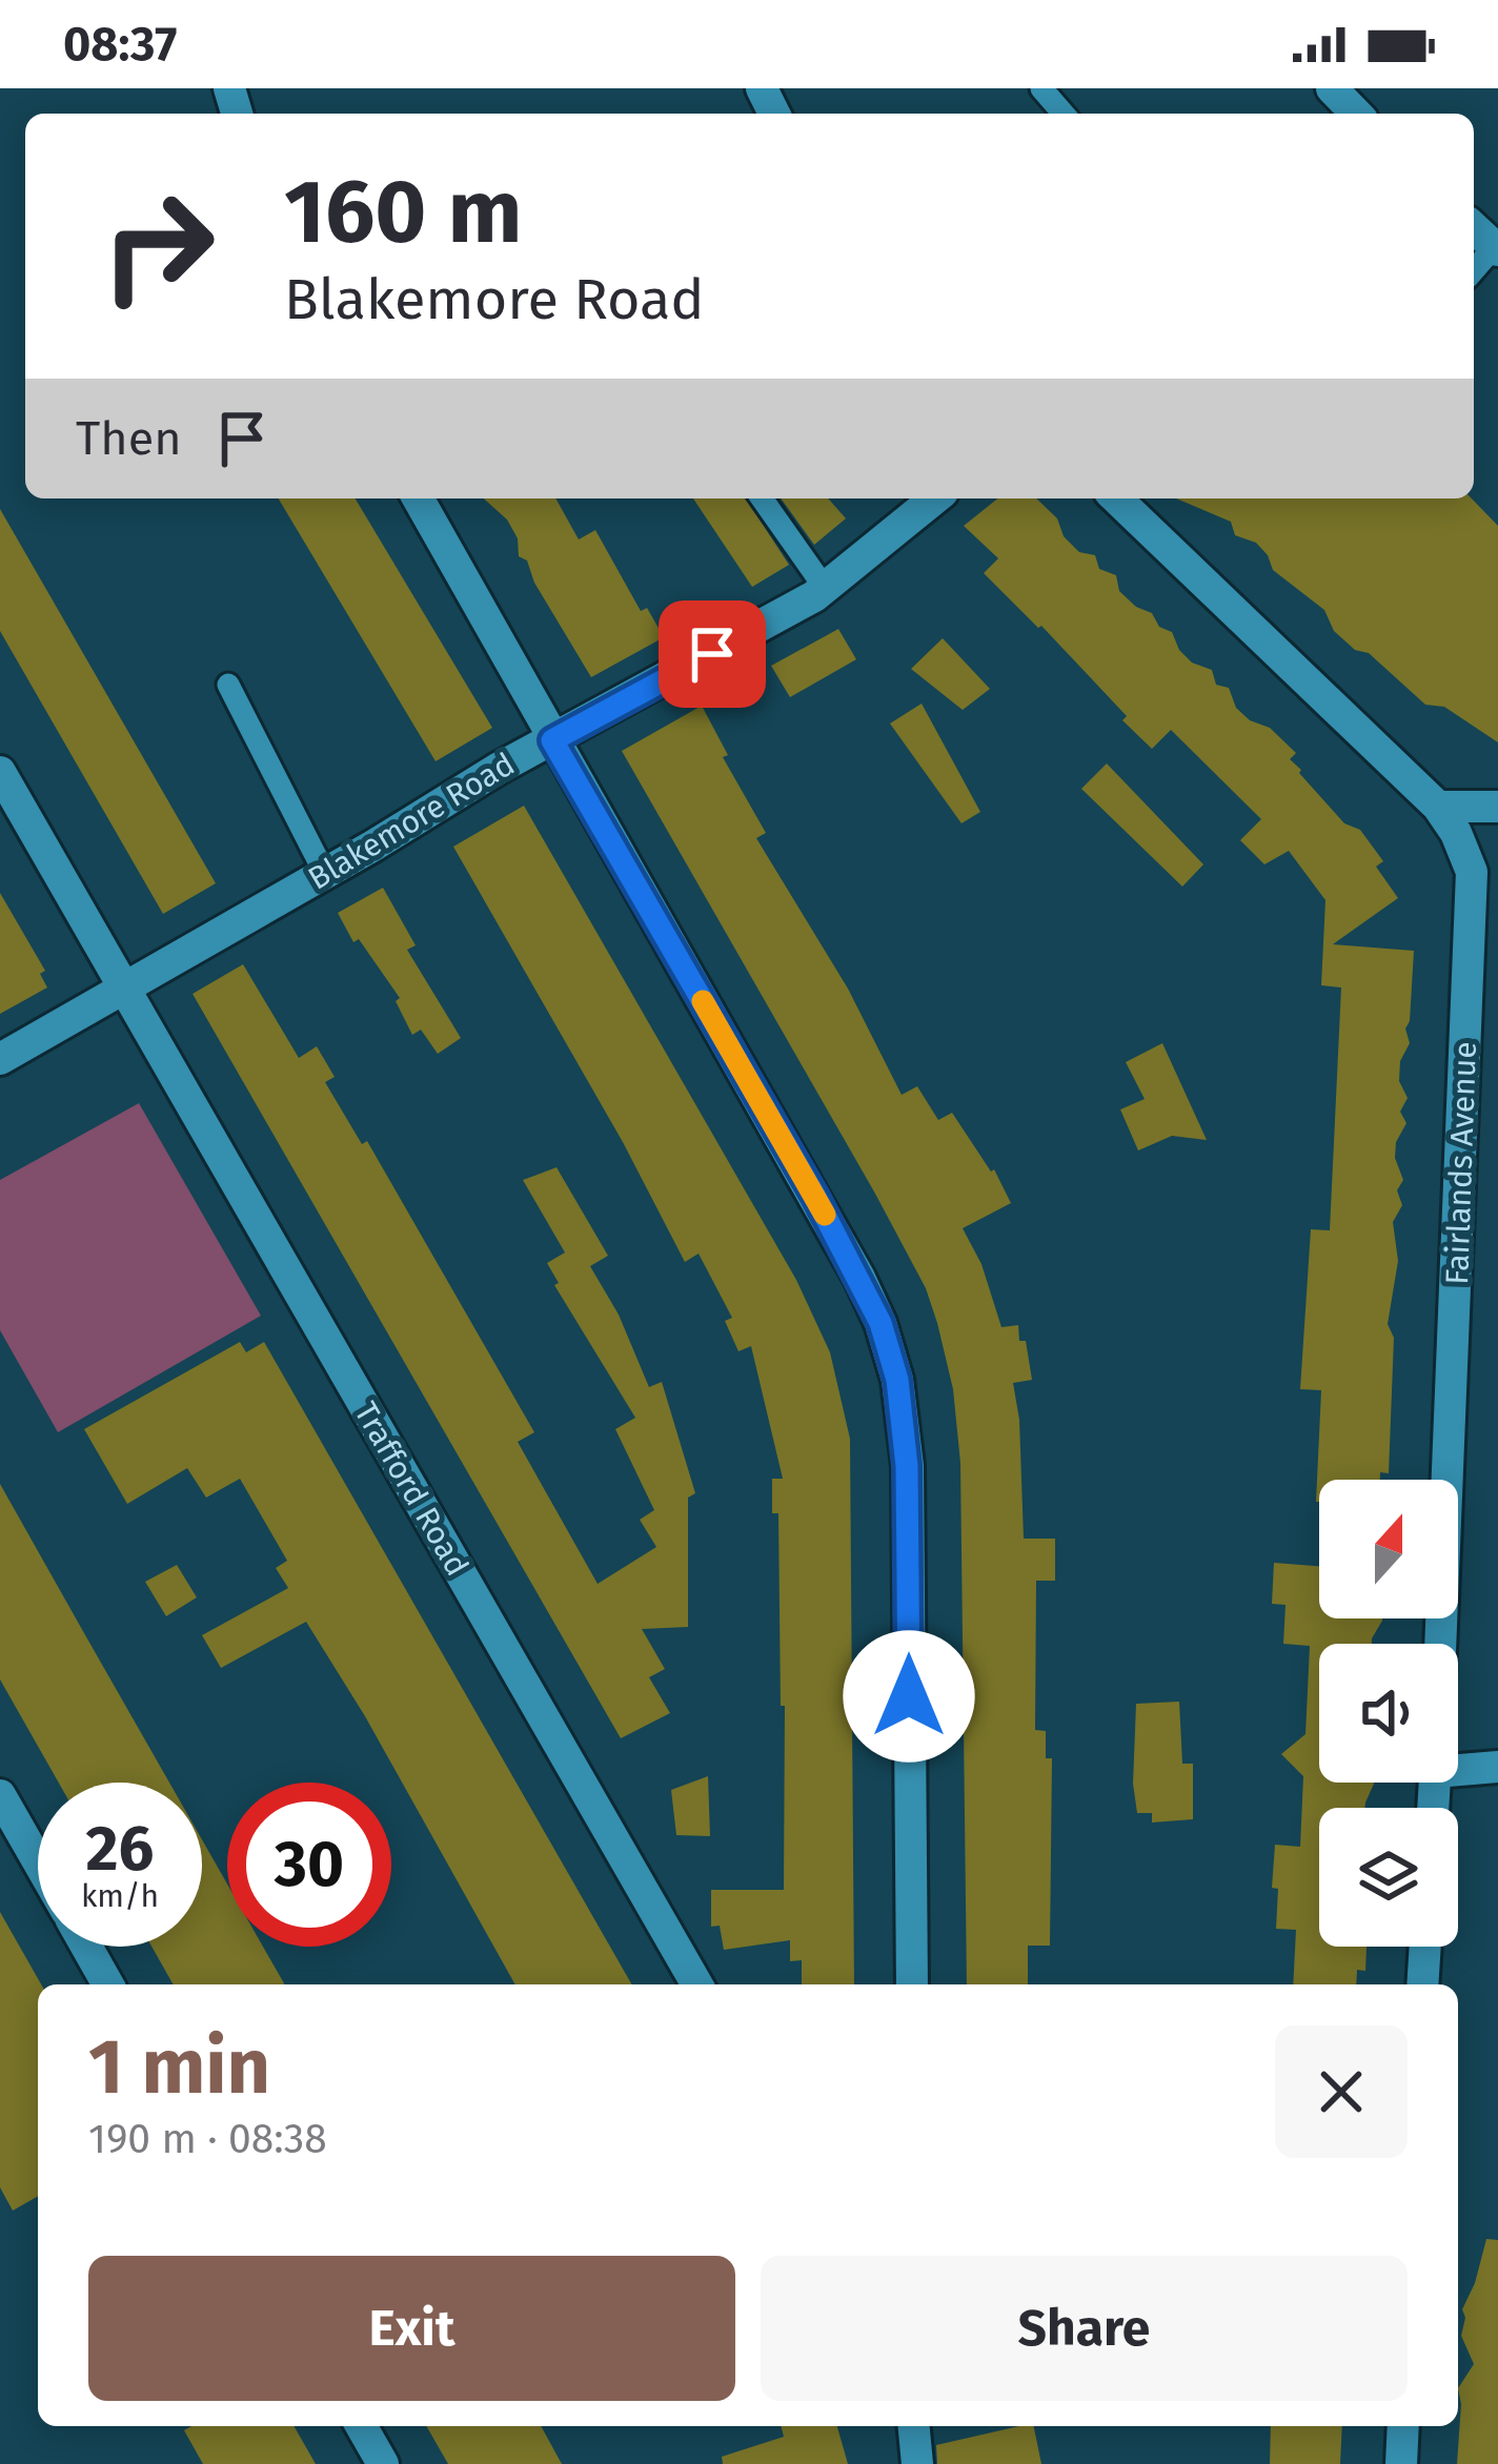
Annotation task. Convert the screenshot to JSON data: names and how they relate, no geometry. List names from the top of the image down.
{
  "streets": {
    "street": ["Blakemore Road", "Fairlands Avenue", "Trafford Road"]
  },
  "crossings": [
    ["Blakemore Road", "Trafford Road"]
  ],
  "north": "top",
  "page": {
    "status": "08:37",
    "turn": ["160 m", "Blakemore Road"],
    "then": "Then",
    "speed": "26 km/h",
    "limit": "30",
    "heading": ["1 min", "190 m · 08:38"],
    "buttons": ["Exit", "Share"]
  }
}
